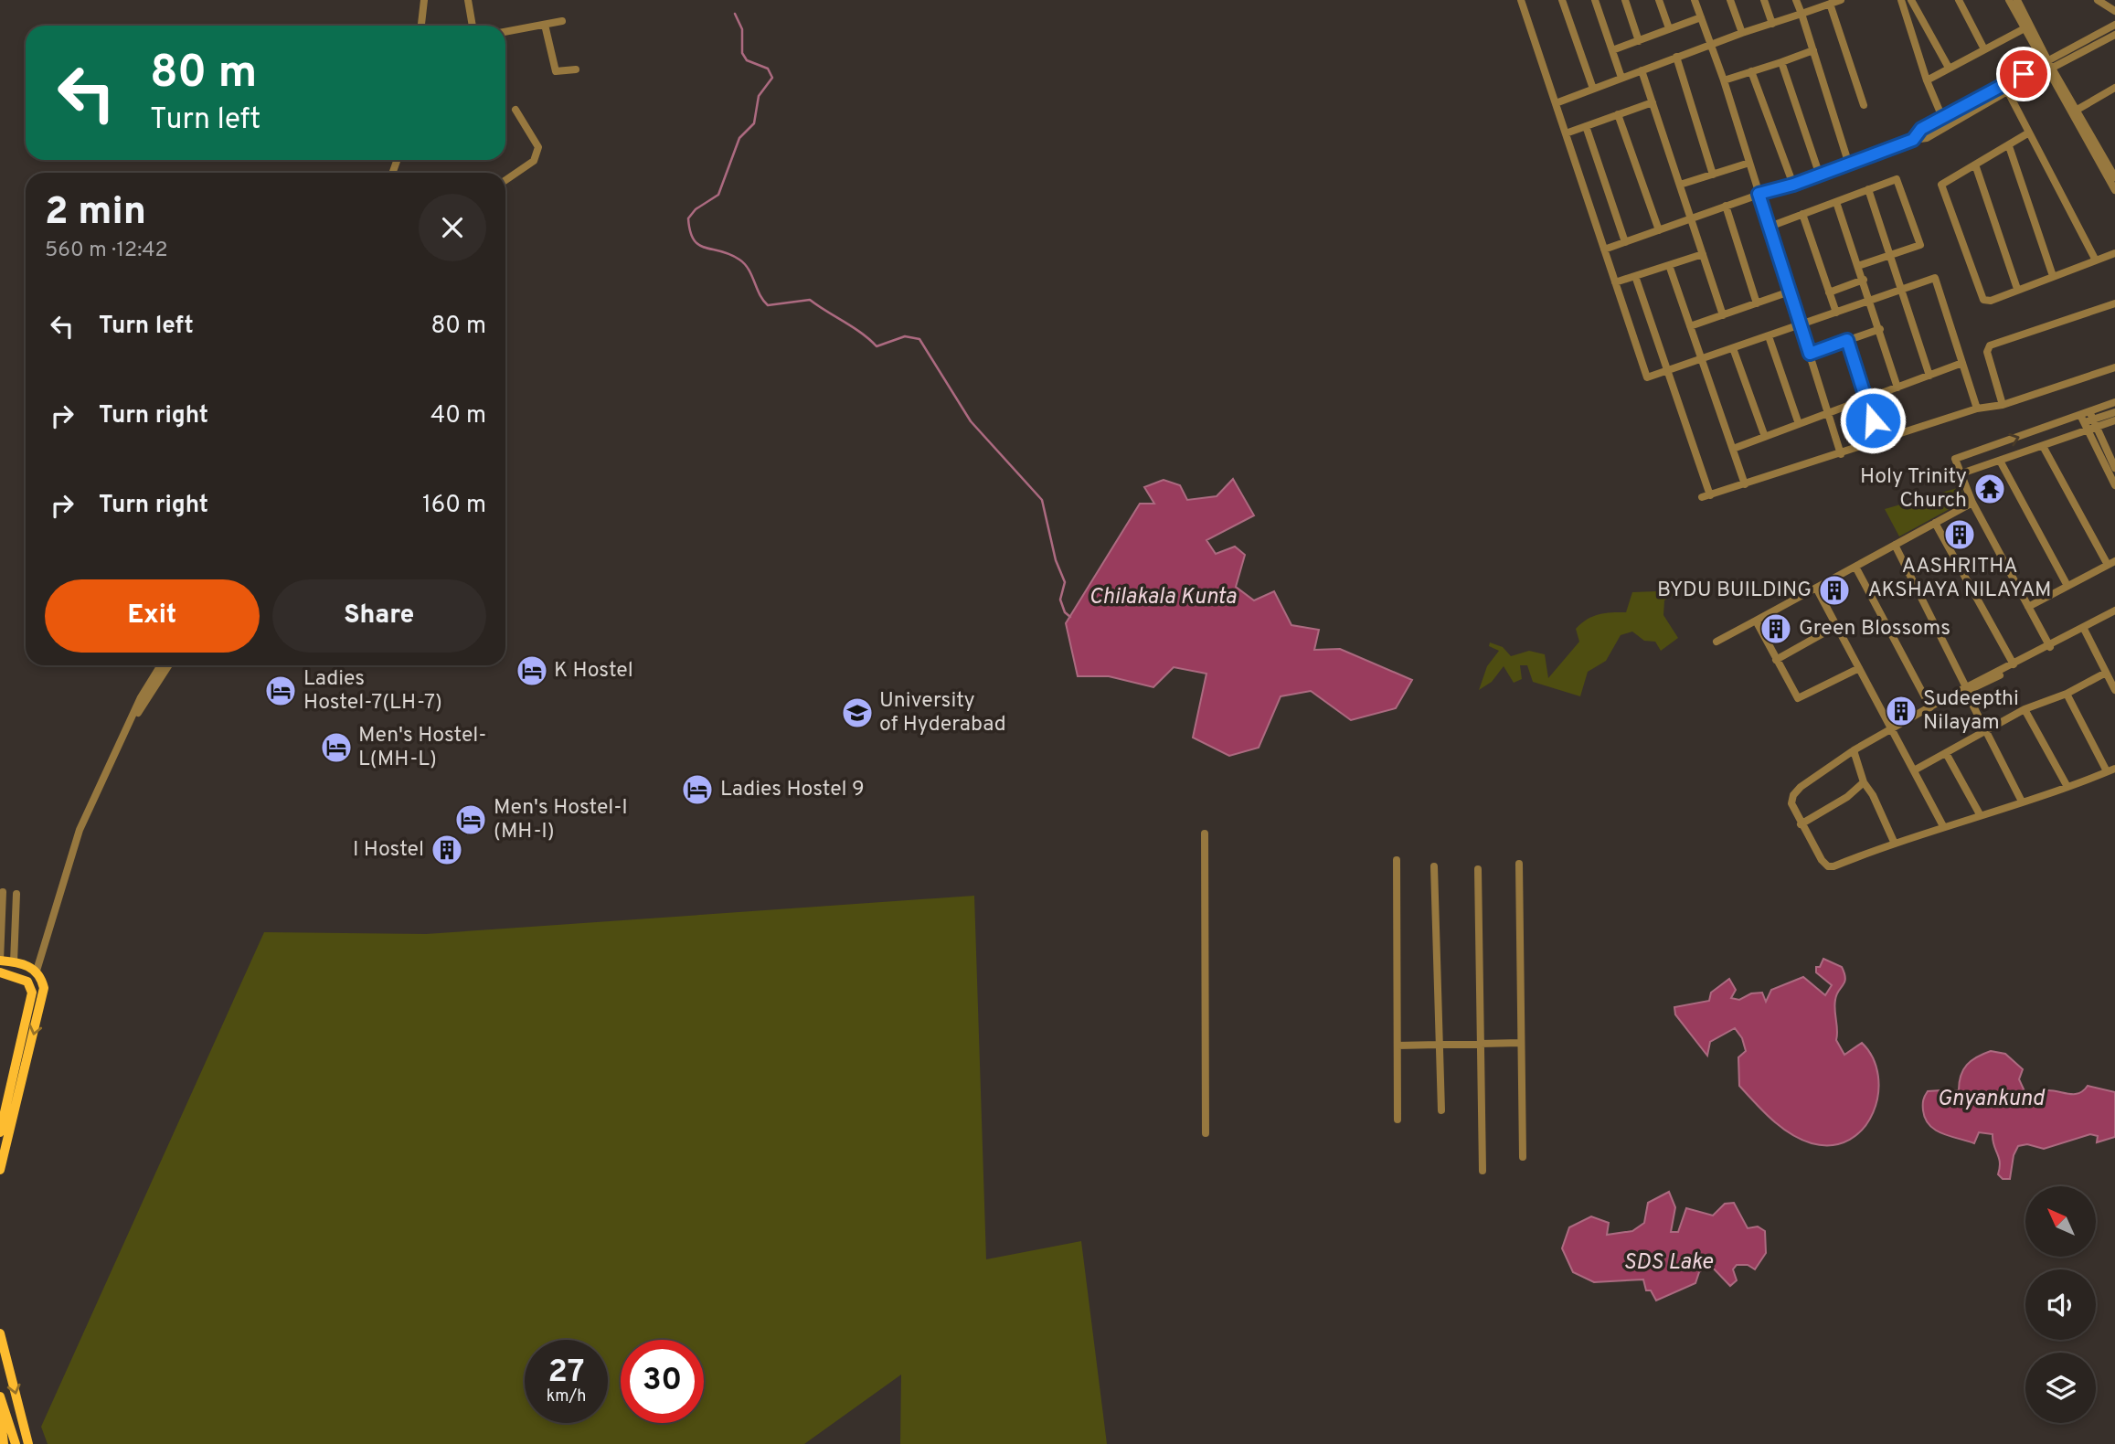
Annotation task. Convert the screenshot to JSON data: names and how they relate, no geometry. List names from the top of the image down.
{
  "water": ["Chilakala Kunta", "Gnyankund", "SDS Lake"],
  "places": {
    "temple": ["Holy Trinity Church"],
    "building": [
      "AASHRITHA AKSHAYA NILAYAM",
      "BYDU BUILDING",
      "Green Blossoms",
      "Sudeepthi Nilayam",
      "I Hostel"
    ],
    "hotel": [
      "K Hostel",
      "Ladies Hostel-7(LH-7)",
      "Men's Hostel- L(MH-L)",
      "Ladies Hostel 9",
      "Men's Hostel-I (MH-I)"
    ],
    "school or university": ["University of Hyderabad"]
  },
  "north": "top left",
  "page": {
    "turn": ["80 m", "Turn left"],
    "heading": ["2 min", "560 m · 12:42"],
    "list": [
      {
        "name": "Turn left",
        "value": "80 m"
      },
      {
        "name": "Turn right",
        "value": "40 m"
      },
      {
        "name": "Turn right",
        "value": "160 m"
      }
    ],
    "buttons": ["Exit", "Share"],
    "speed": "27 km/h",
    "limit": "30"
  }
}
